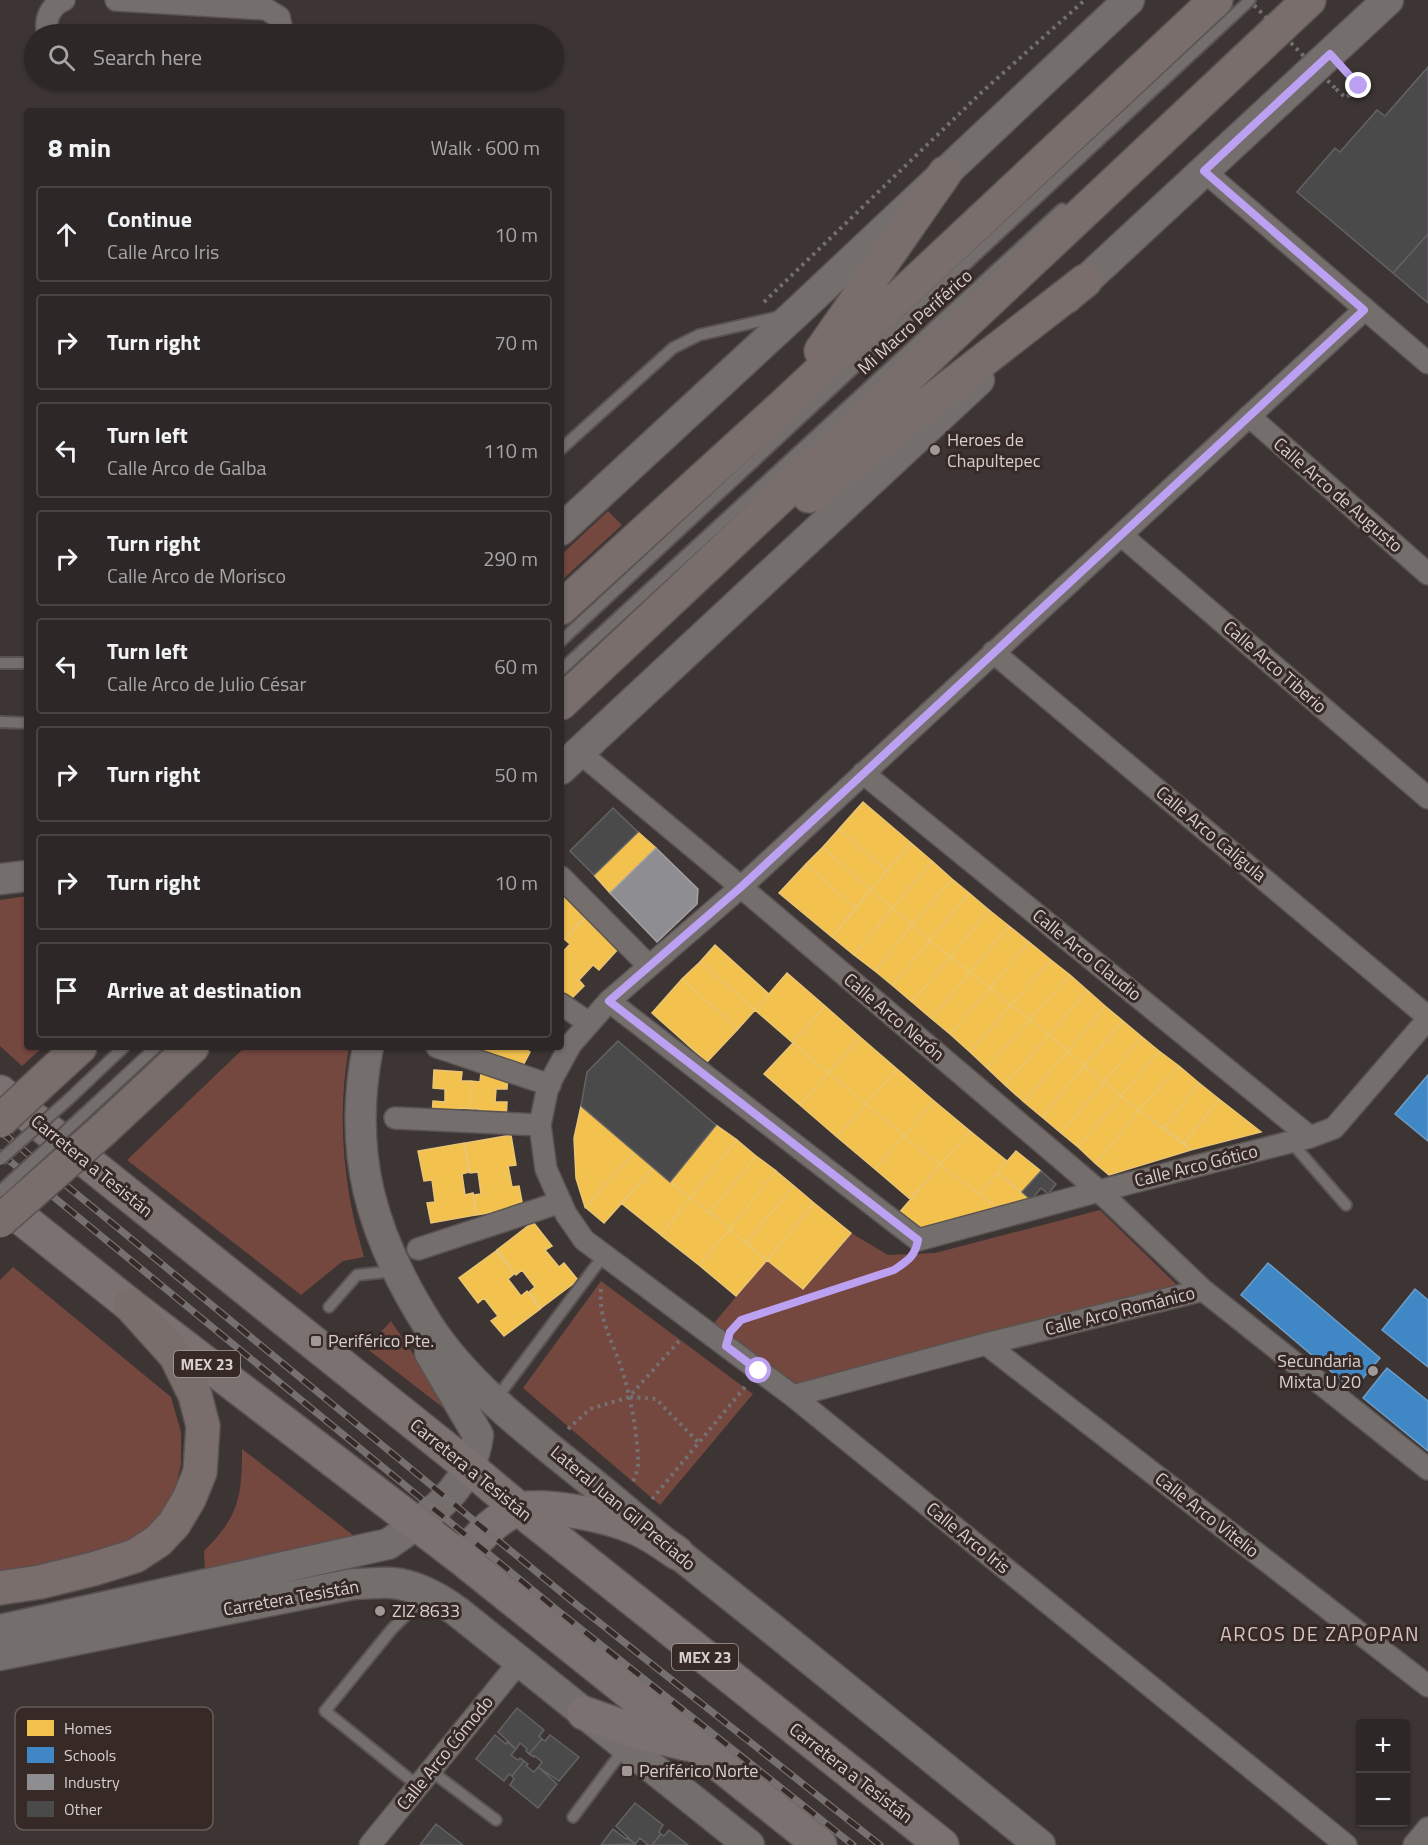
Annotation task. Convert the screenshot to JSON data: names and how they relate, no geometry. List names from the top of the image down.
{
  "streets": {
    "main road": [
      "Carretera a Tesistán",
      "MEX 23",
      "Lateral Juan Gil Preciado",
      "Carretera Tesistán"
    ],
    "street": [
      "Calle Arco de Augusto",
      "Calle Arco Tiberio",
      "Calle Arco Calígula",
      "Calle Arco Claudio",
      "Calle Arco Nerón",
      "Calle Arco Gótico",
      "Calle Arco Románico",
      "Calle Arco Vitelio",
      "Calle Arco Iris",
      "Calle Arco Cómodo"
    ],
    "lane": ["Mi Macro Periférico"]
  },
  "crossings": [
    ["Calle Arco de Augusto", "Calle Arco Iris"],
    ["Calle Arco Tiberio", "Calle Arco Iris"],
    ["Calle Arco Calígula", "Calle Arco Gótico"],
    ["Calle Arco Calígula", "Calle Arco Iris"],
    ["Calle Arco Claudio", "Calle Arco Gótico"],
    ["Calle Arco Claudio", "Calle Arco Iris"],
    ["Calle Arco Nerón", "Calle Arco Gótico"],
    ["Calle Arco Nerón", "Calle Arco Románico"],
    ["Calle Arco Nerón", "Calle Arco Iris"],
    ["Calle Arco Románico", "Calle Arco Vitelio"],
    ["Calle Arco Románico", "Calle Arco Iris"],
    ["Carretera Tesistán", "Calle Arco Cómodo"]
  ],
  "districts": ["ARCOS DE ZAPOPAN"],
  "places": {
    "other": ["Heroes de Chapultepec", "Secundaria Mixta U 20", "ZIZ 8633"],
    "transit": ["Periférico Pte.", "Periférico Norte"]
  },
  "legend": [
    "Homes",
    "Schools",
    "Industry",
    "Other"
  ],
  "page": {
    "search": "Search here",
    "heading": ["8 min", "Walk · 600 m"],
    "list": [
      ["Continue", "Calle Arco Iris", "10 m"],
      ["Turn right", "70 m"],
      ["Turn left", "Calle Arco de Galba", "110 m"],
      ["Turn right", "Calle Arco de Morisco", "290 m"],
      ["Turn left", "Calle Arco de Julio César", "60 m"],
      ["Turn right", "50 m"],
      ["Turn right", "10 m"],
      "Arrive at destination"
    ],
    "map_buttons": ["+", "−"]
  }
}
